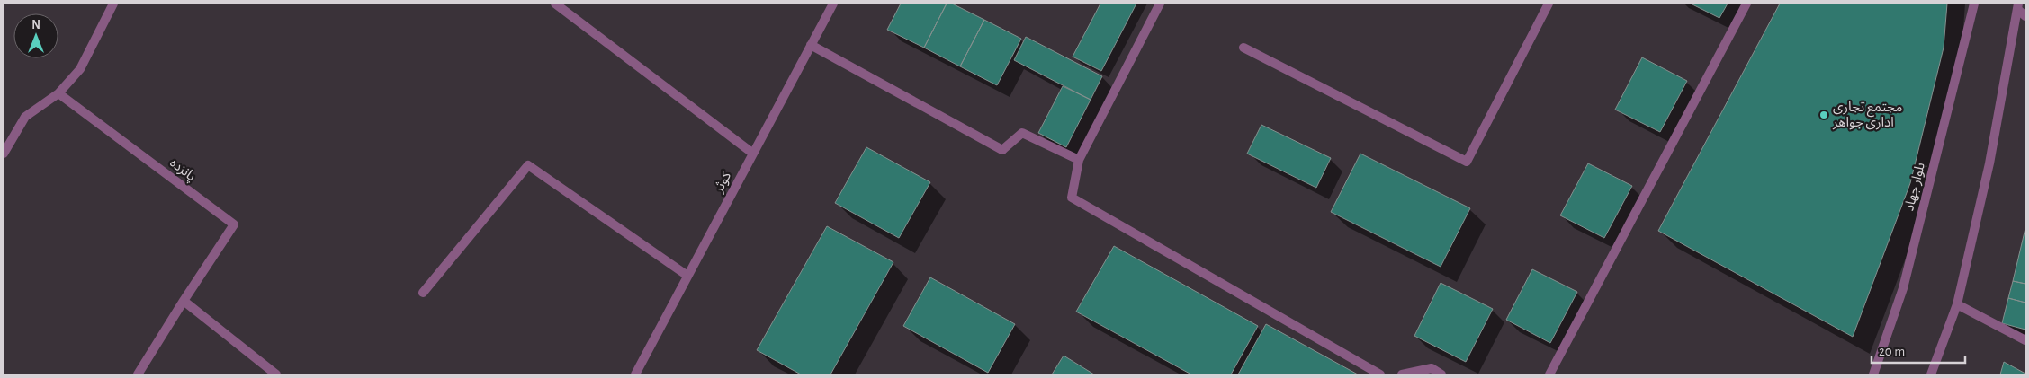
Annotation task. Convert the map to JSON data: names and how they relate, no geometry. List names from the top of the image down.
{
  "streets": {
    "street": ["پانزده", "کوثر", "بلوار جهاد"]
  },
  "places": ["مجتمع تجاری اداری جواهر"],
  "scale_bar": "20 m",
  "north": "top"
}
